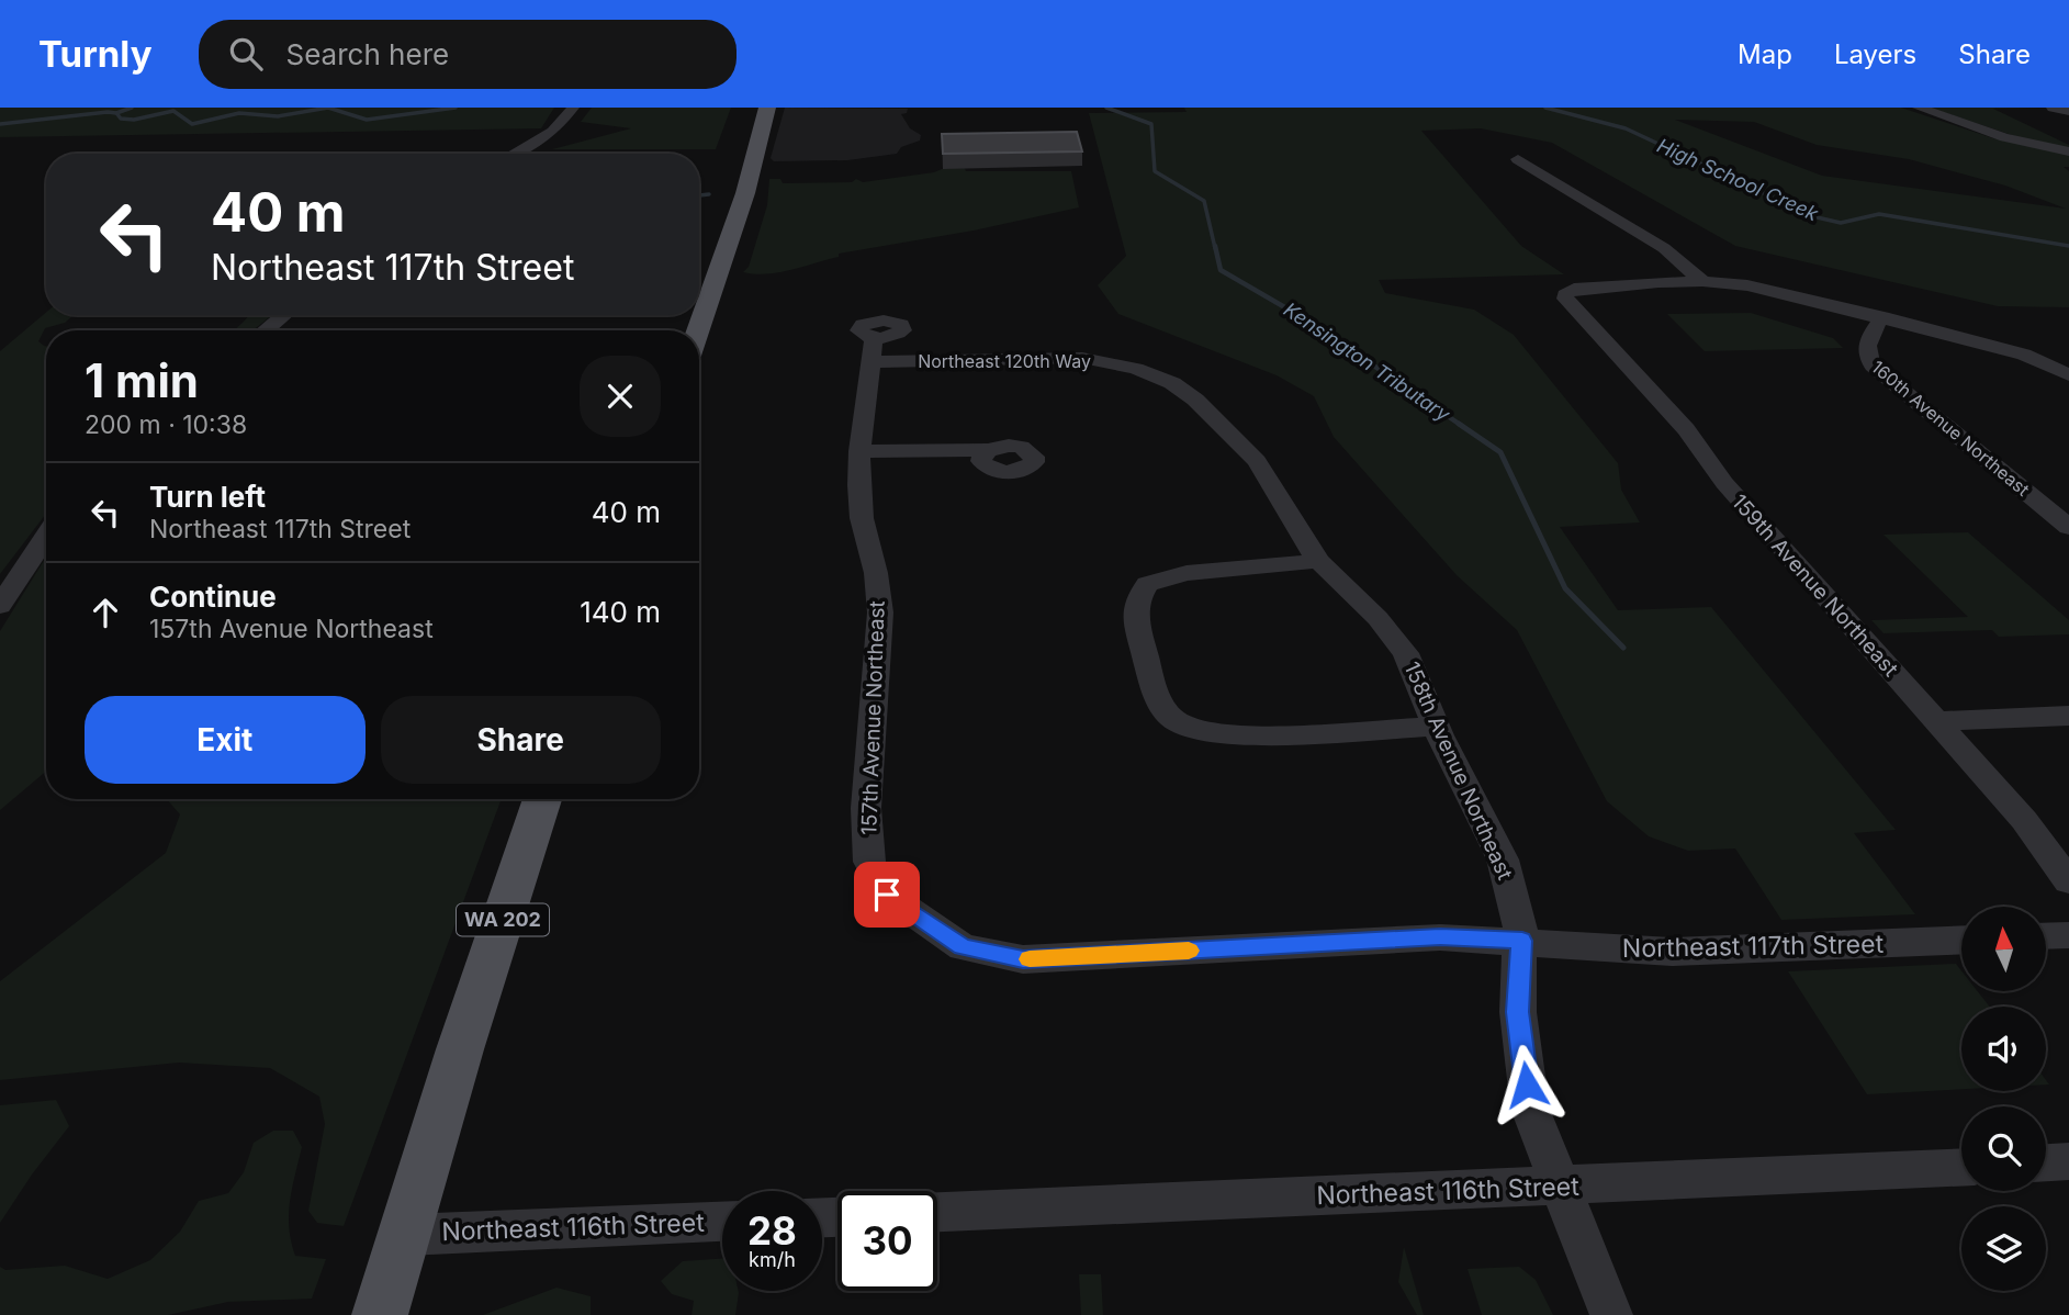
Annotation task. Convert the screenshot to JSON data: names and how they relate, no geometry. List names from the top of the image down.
{
  "streets": {
    "main road": ["WA 202"],
    "street": [
      "Northeast 120th Way",
      "160th Avenue Northeast",
      "159th Avenue Northeast",
      "157th Avenue Northeast",
      "158th Avenue Northeast",
      "Northeast 117th Street",
      "Northeast 116th Street"
    ]
  },
  "crossings": [
    ["Northeast 120th Way", "157th Avenue Northeast"],
    ["Northeast 120th Way", "158th Avenue Northeast"],
    ["157th Avenue Northeast", "Northeast 117th Street"],
    ["158th Avenue Northeast", "Northeast 117th Street"],
    ["158th Avenue Northeast", "Northeast 116th Street"],
    ["WA 202", "Northeast 116th Street"]
  ],
  "water": ["High School Creek", "Kensington Tributary"],
  "north": "top",
  "page": {
    "header": "Turnly",
    "search": "Search here",
    "nav": ["Map", "Layers", "Share"],
    "turn": ["40 m", "Northeast 117th Street"],
    "heading": ["1 min", "200 m · 10:38"],
    "list": [
      {
        "name": "Turn left",
        "note": "Northeast 117th Street",
        "value": "40 m"
      },
      {
        "name": "Continue",
        "note": "157th Avenue Northeast",
        "value": "140 m"
      }
    ],
    "buttons": ["Exit", "Share"],
    "speed": "28 km/h",
    "limit": "30"
  }
}
